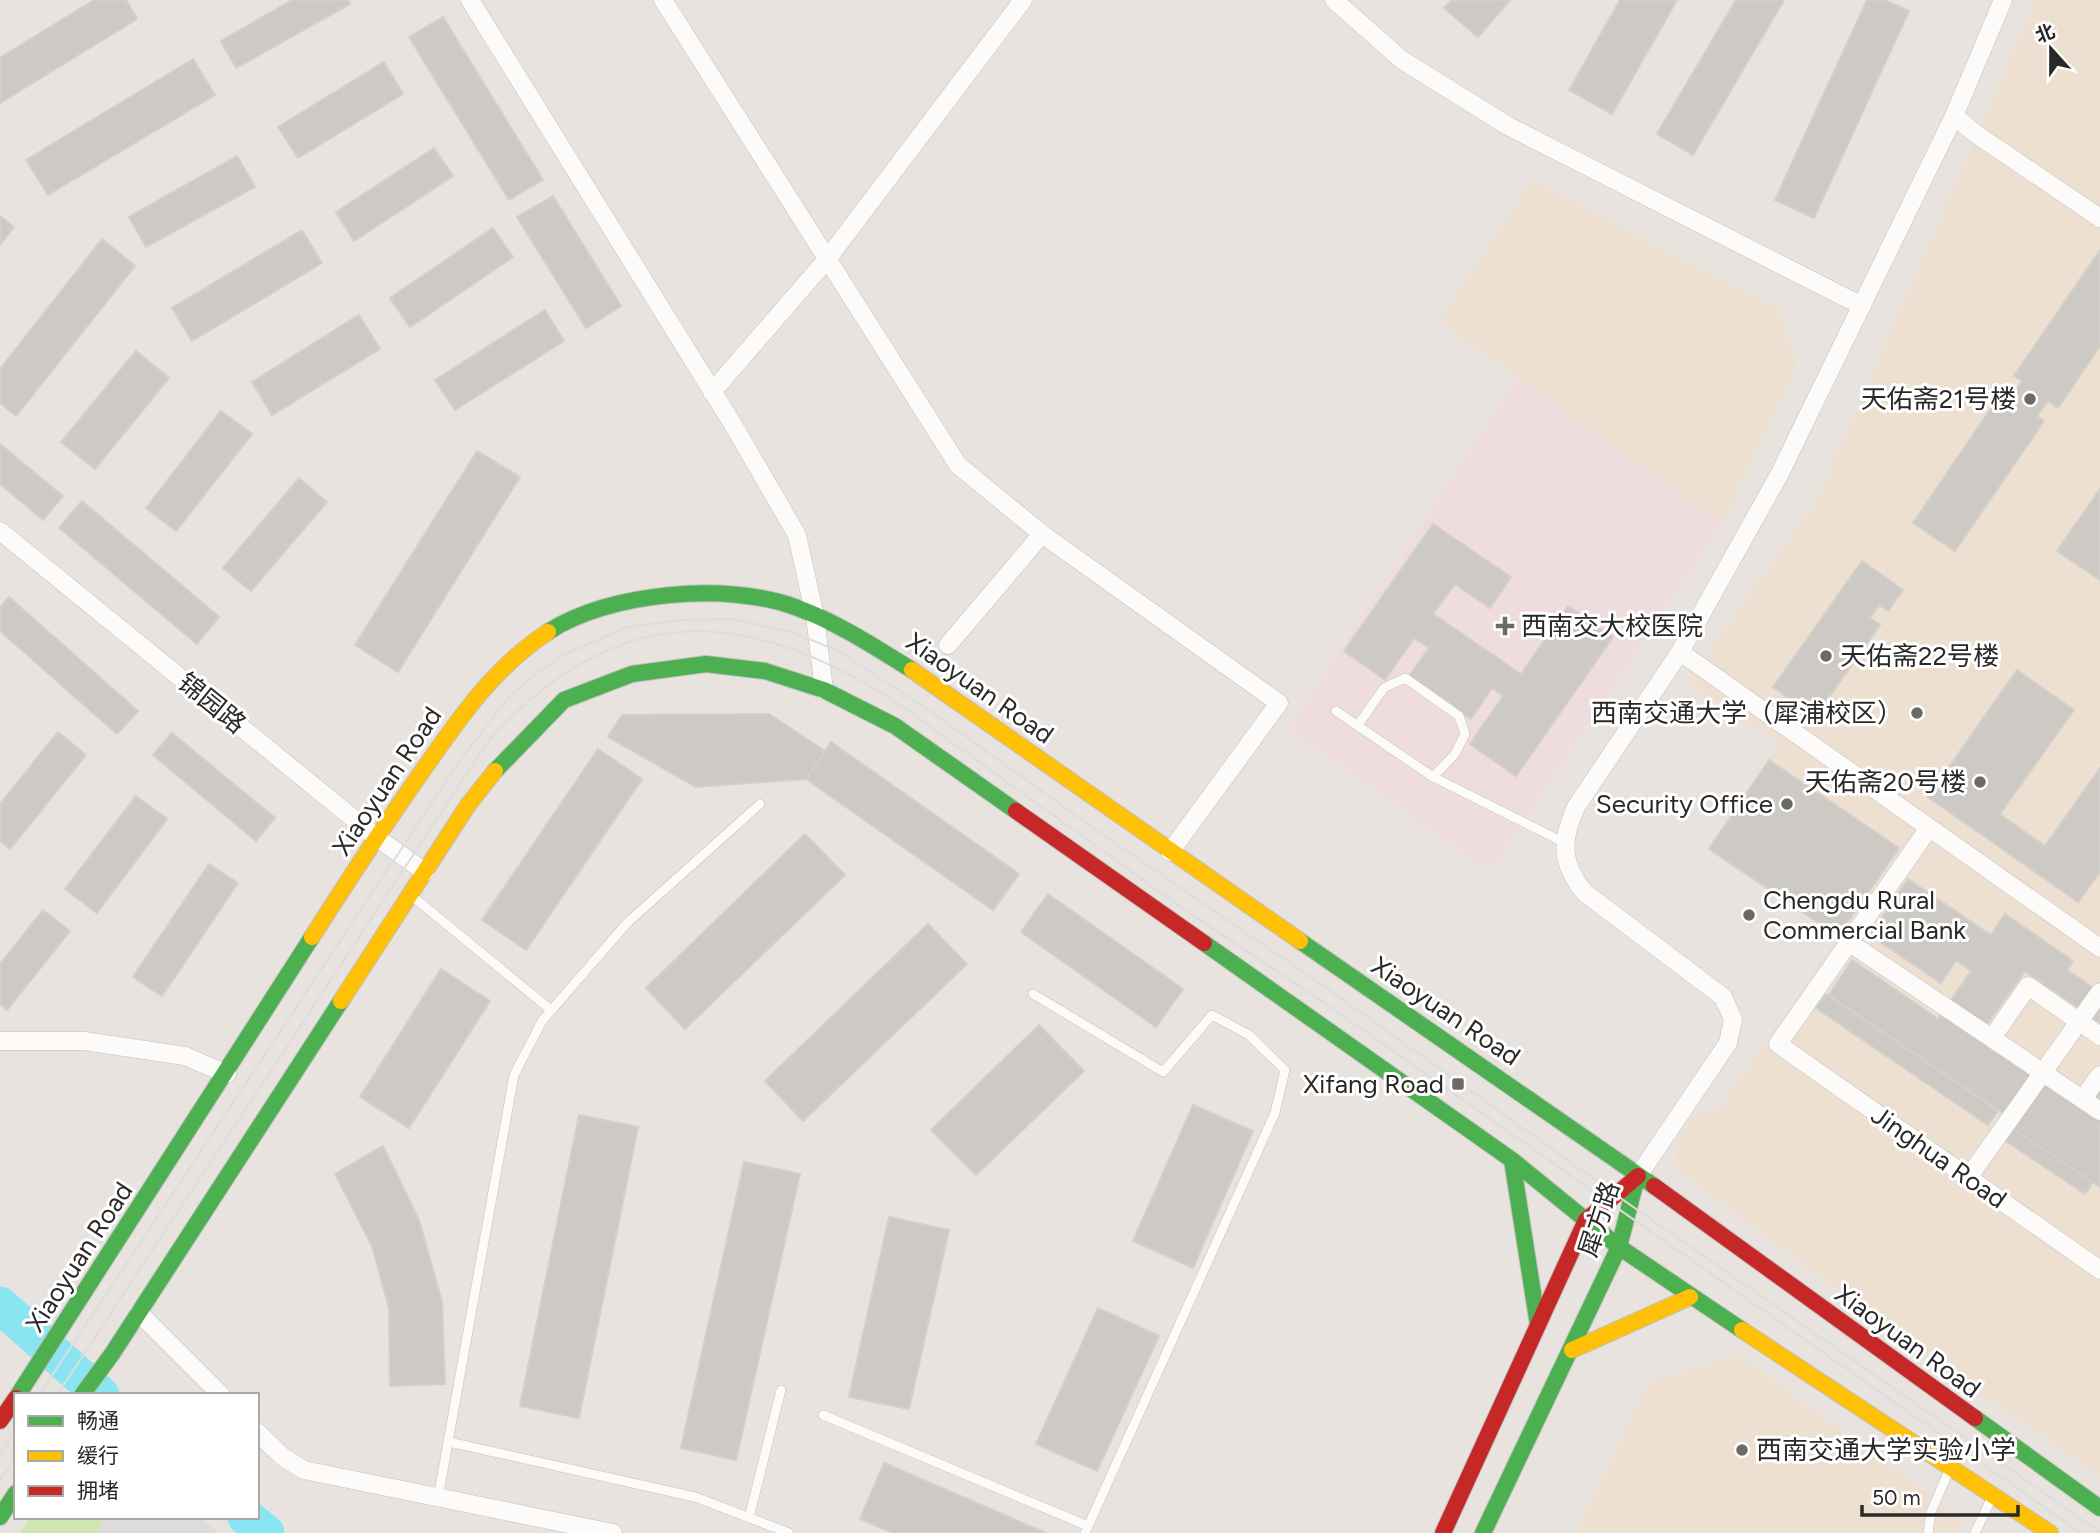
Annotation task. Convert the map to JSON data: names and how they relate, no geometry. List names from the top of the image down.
{
  "streets": {
    "street": [
      "Xiaoyuan Road",
      "锦园路",
      "Jinghua Road",
      "犀方路"
    ]
  },
  "crossings": [
    ["Xiaoyuan Road", "锦园路"],
    ["Xiaoyuan Road", "犀方路"]
  ],
  "places": {
    "other": [
      "天佑斋21号楼",
      "天佑斋22号楼",
      "西南交通大学（犀浦校区）",
      "天佑斋20号楼",
      "Security Office",
      "Chengdu Rural Commercial Bank",
      "西南交通大学实验小学"
    ],
    "health": ["西南交大校医院"],
    "transit": ["Xifang Road"]
  },
  "legend": ["畅通", "缓行", "拥堵"],
  "scale_bar": "50 m",
  "north": "top"
}
